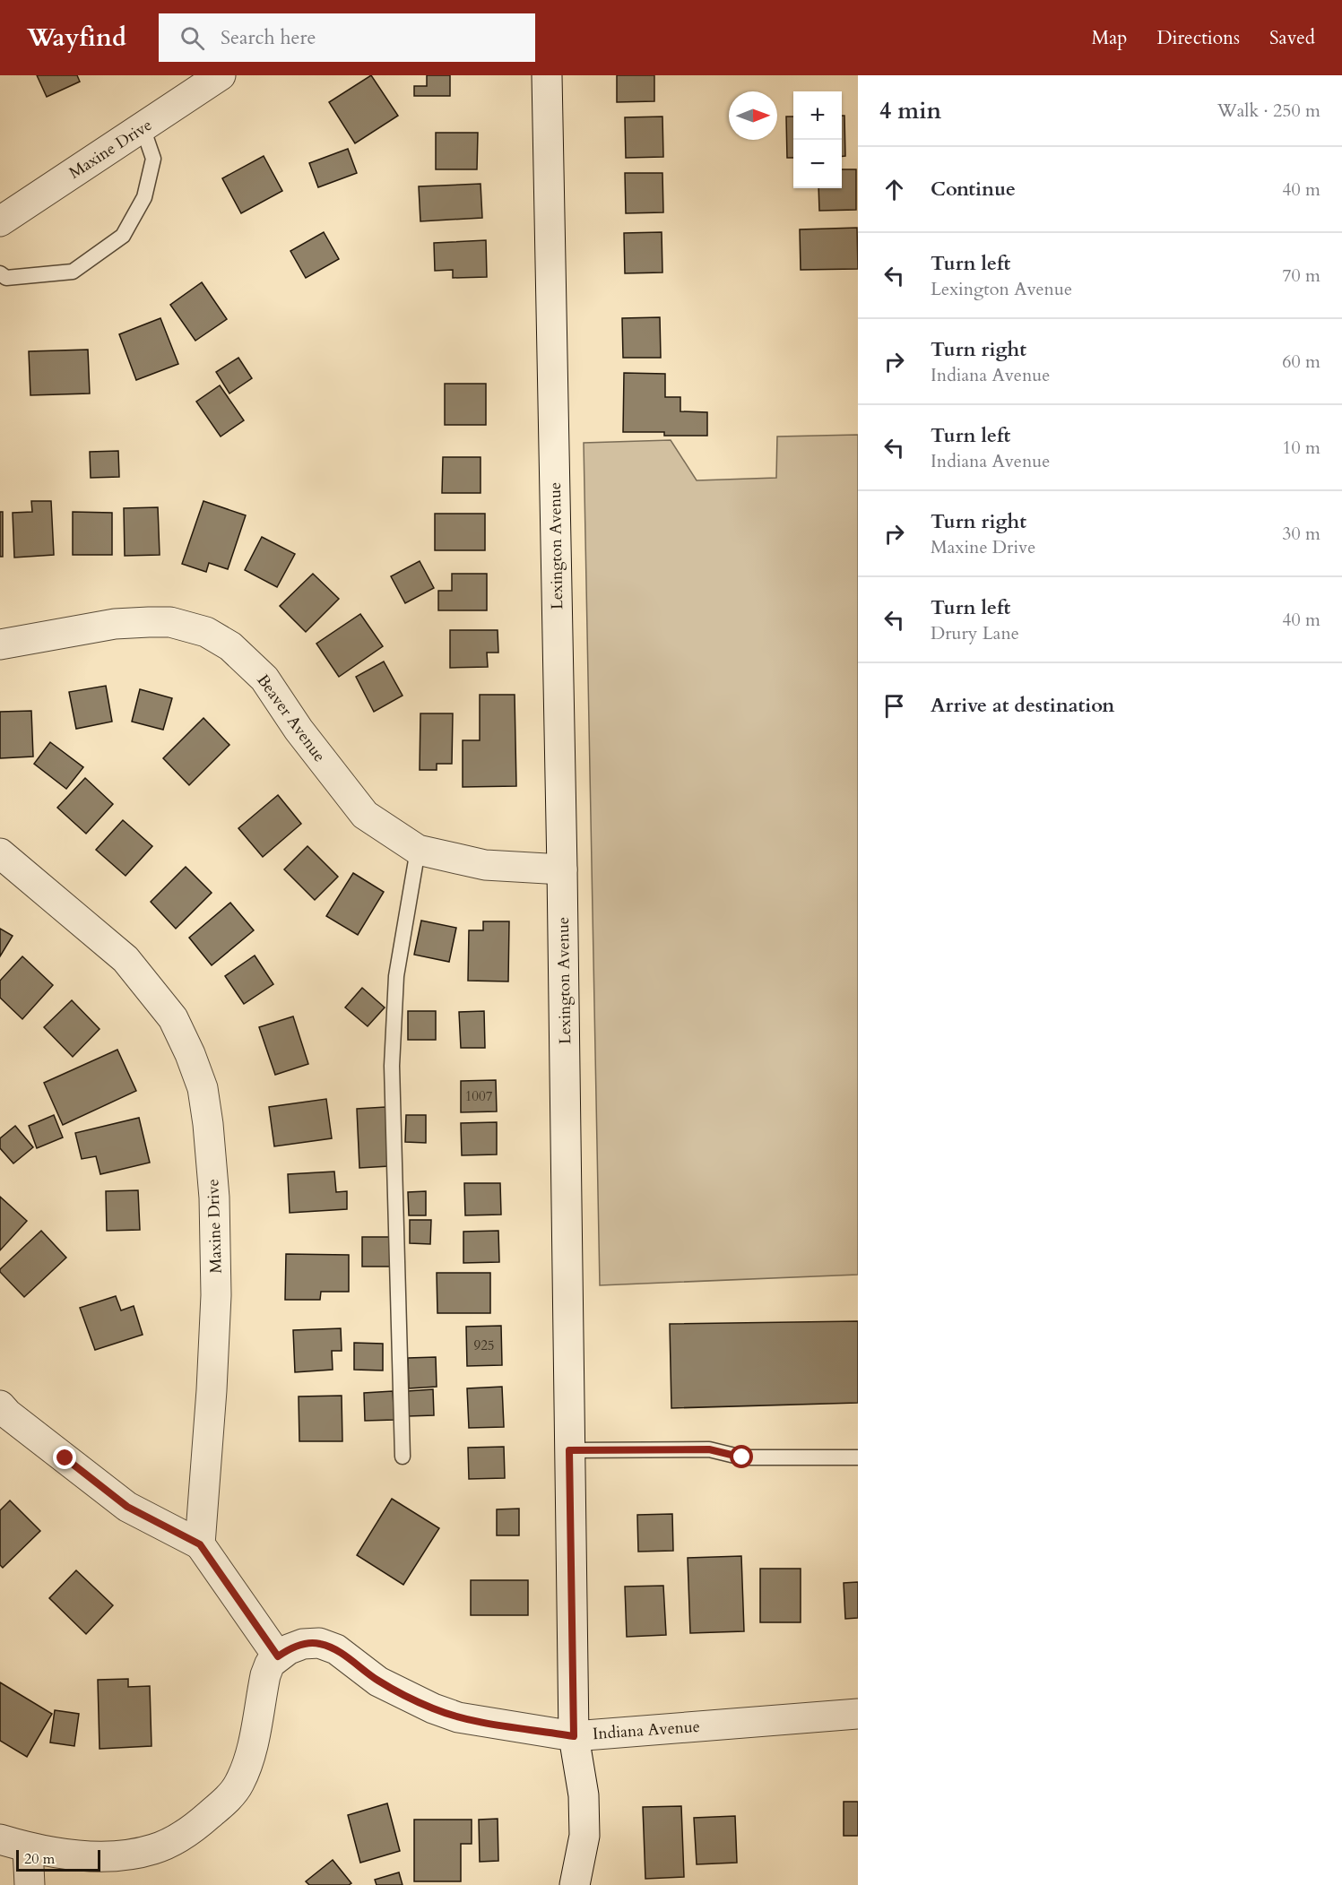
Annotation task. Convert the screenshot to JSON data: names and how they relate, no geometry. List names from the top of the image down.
{
  "streets": {
    "street": [
      "Maxine Drive",
      "Lexington Avenue",
      "Beaver Avenue",
      "Indiana Avenue"
    ]
  },
  "crossings": [
    ["Lexington Avenue", "Beaver Avenue"],
    ["Lexington Avenue", "Indiana Avenue"]
  ],
  "house_numbers": ["1007", "925"],
  "scale_bar": "20 m",
  "north": "right",
  "page": {
    "header": "Wayfind",
    "search": "Search here",
    "nav": ["Map", "Directions", "Saved"],
    "heading": ["4 min", "Walk · 250 m"],
    "map_buttons": ["+", "−"],
    "list": [
      ["Continue", "40 m"],
      ["Turn left", "Lexington Avenue", "70 m"],
      ["Turn right", "Indiana Avenue", "60 m"],
      ["Turn left", "Indiana Avenue", "10 m"],
      ["Turn right", "Maxine Drive", "30 m"],
      ["Turn left", "Drury Lane", "40 m"],
      "Arrive at destination"
    ],
    "scale": "20 m"
  }
}
